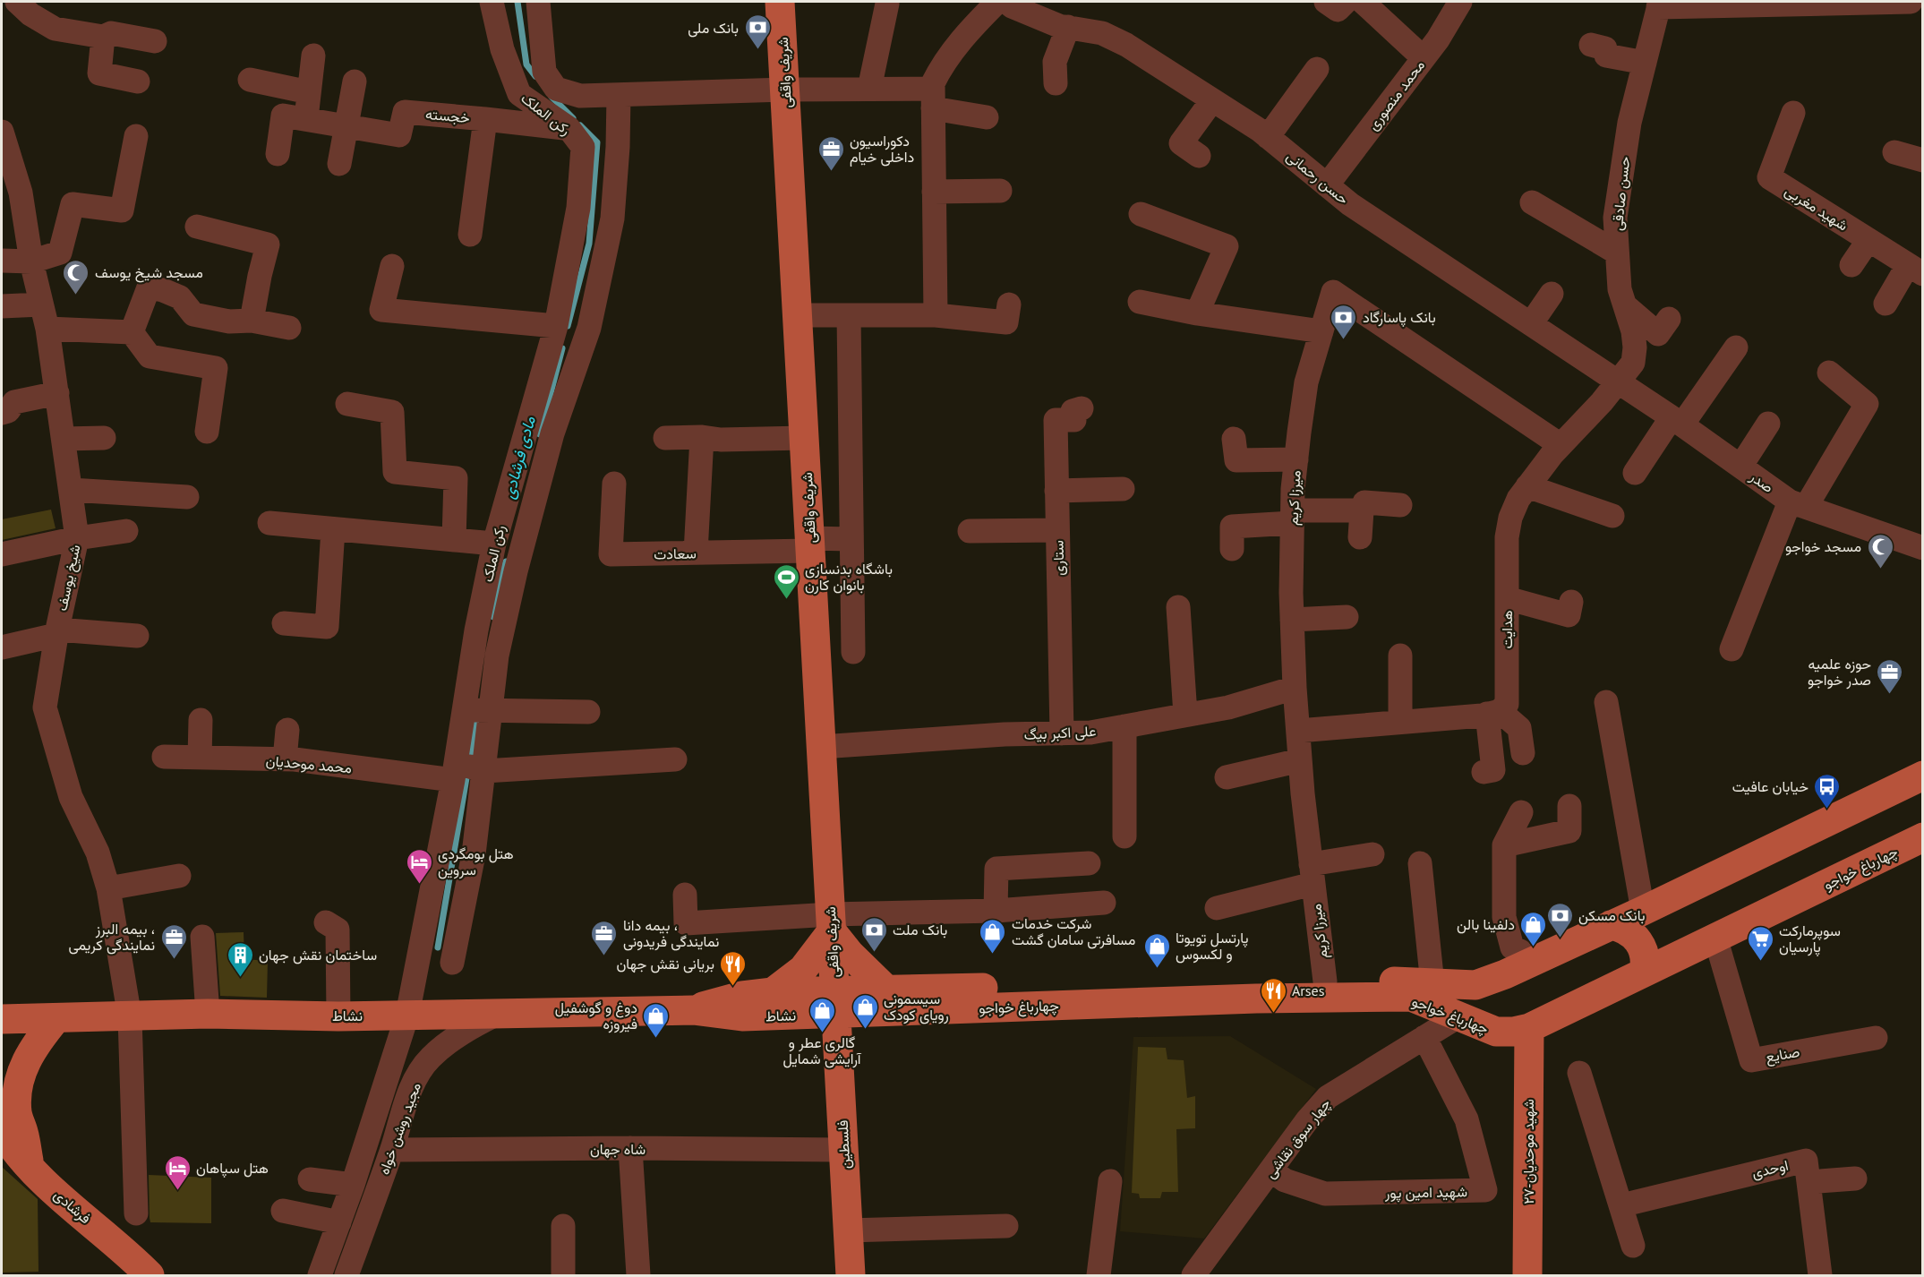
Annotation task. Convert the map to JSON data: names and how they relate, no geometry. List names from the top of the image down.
{
  "streets": {
    "main road": [
      "شریف واقفی",
      "چهارباغ خواجو",
      "نشاط",
      "فلسطین",
      "۲۷-شهید موحدیان",
      "فرشادی"
    ],
    "street": [
      "محمد منصوری",
      "رکن الملک",
      "خجسته",
      "حسن رحمانی",
      "حسن صادقی",
      "شهید مغربی",
      "صدر",
      "میرزا کریم",
      "سعادت",
      "ستاری",
      "شیخ یوسف",
      "هدایت",
      "علی اکبر بیگ",
      "محمد موحدیان",
      "صنایع",
      "مجید روشن خواه",
      "چهار سوق نقاشی",
      "شاه جهان",
      "اوحدی",
      "شهید امین پور"
    ]
  },
  "crossings": [
    ["شریف واقفی", "سعادت"],
    ["شریف واقفی", "علی اکبر بیگ"],
    ["شریف واقفی", "چهارباغ خواجو"],
    ["شریف واقفی", "نشاط"],
    ["شریف واقفی", "فلسطین"],
    ["محمد منصوری", "حسن رحمانی"],
    ["رکن الملک", "خجسته"],
    ["رکن الملک", "محمد موحدیان"],
    ["رکن الملک", "نشاط"],
    ["رکن الملک", "مجید روشن خواه"],
    ["حسن رحمانی", "حسن صادقی"],
    ["حسن رحمانی", "صدر"],
    ["حسن رحمانی", "هدایت"],
    ["حسن صادقی", "صدر"],
    ["حسن صادقی", "هدایت"],
    ["صدر", "هدایت"],
    ["میرزا کریم", "هدایت"],
    ["میرزا کریم", "علی اکبر بیگ"],
    ["میرزا کریم", "چهارباغ خواجو"],
    ["ستاری", "علی اکبر بیگ"],
    ["شیخ یوسف", "نشاط"],
    ["چهارباغ خواجو", "نشاط"],
    ["چهارباغ خواجو", "صنایع"],
    ["چهارباغ خواجو", "چهار سوق نقاشی"],
    ["چهارباغ خواجو", "فلسطین"],
    ["چهارباغ خواجو", "۲۷-شهید موحدیان"],
    ["نشاط", "مجید روشن خواه"],
    ["نشاط", "فلسطین"],
    ["مجید روشن خواه", "شاه جهان"],
    ["چهار سوق نقاشی", "شهید امین پور"],
    ["فلسطین", "شاه جهان"]
  ],
  "water": ["مادی فرشادی"],
  "places": {
    "bank": [
      "بانک ملی",
      "بانک پاسارگاد",
      "بانک مسکن",
      "بانک ملت"
    ],
    "office": [
      "دکوراسیون داخلی خیام",
      "حوزه علمیه صدر خواجو",
      "بیمه دانا ، نمایندگی فریدونی",
      "بیمه البرز ، نمایندگی کریمی"
    ],
    "mosque": ["مسجد شیخ یوسف", "مسجد خواجو"],
    "sports": ["باشگاه بدنسازی بانوان کارن"],
    "bus stop": ["خیابان عافیت"],
    "hotel": ["هتل بومگردی سروین", "هتل سپاهان"],
    "shop": [
      "دلفینا بالن",
      "شرکت خدمات مسافرتی سامان گشت",
      "پارتسل تویوتا و لکسوس",
      "سیسمونی رویای کودک",
      "گالری عطر و آرایشی شمایل",
      "دوغ و گوشفیل فیروزه"
    ],
    "supermarket": ["سوپرمارکت پارسیان"],
    "building": ["ساختمان نقش جهان"],
    "restaurant": ["بریانی نقش جهان", "Arses"]
  }
}
